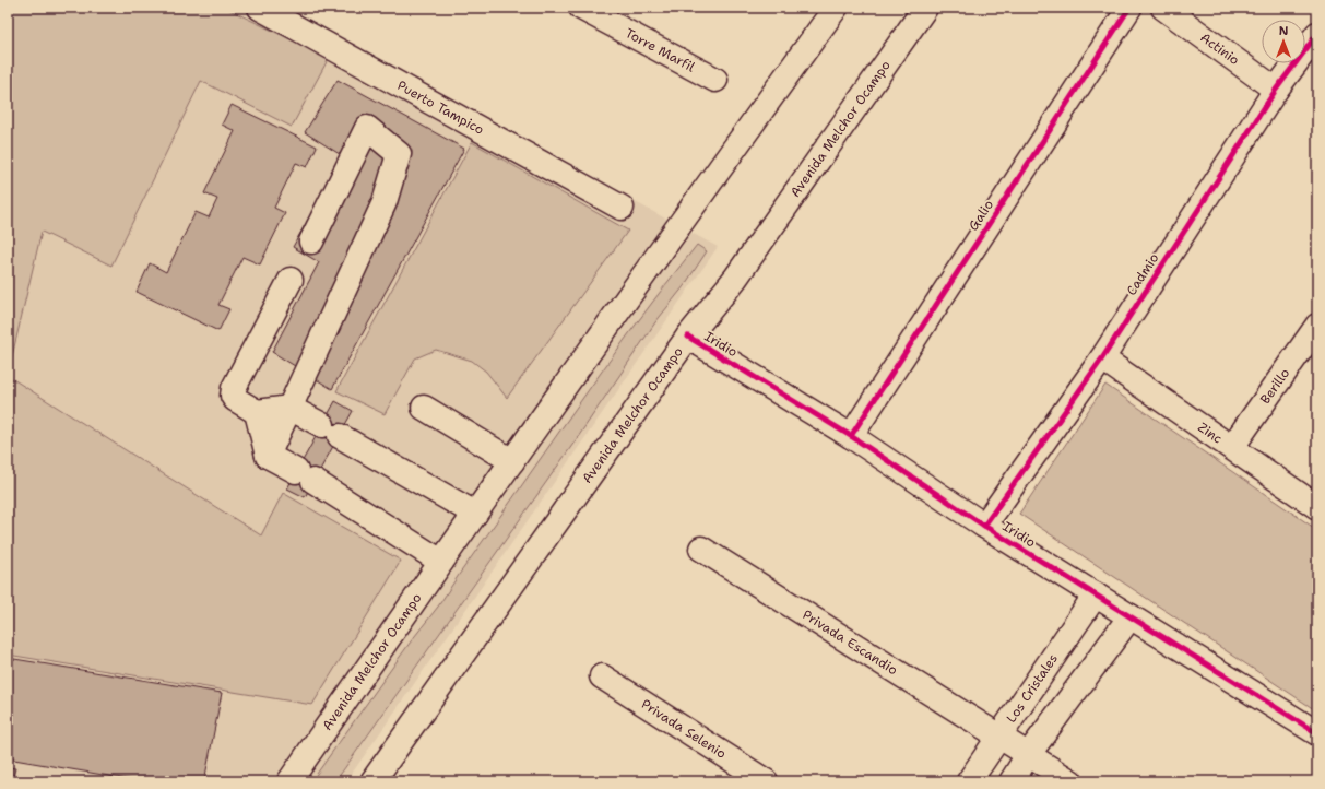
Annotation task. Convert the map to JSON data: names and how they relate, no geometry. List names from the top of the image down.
{
  "streets": {
    "street": [
      "Actinio",
      "Torre Marfil",
      "Puerto Tampico",
      "Avenida Melchor Ocampo",
      "Galio",
      "Cadmio",
      "Iridio",
      "Berillo",
      "Zinc",
      "Privada Escandio",
      "Los Cristales",
      "Privada Selenio"
    ]
  },
  "crossings": [
    ["Actinio", "Cadmio"],
    ["Avenida Melchor Ocampo", "Iridio"],
    ["Galio", "Iridio"],
    ["Cadmio", "Iridio"],
    ["Cadmio", "Zinc"],
    ["Iridio", "Los Cristales"],
    ["Berillo", "Zinc"],
    ["Privada Escandio", "Los Cristales"]
  ],
  "north": "top"
}
